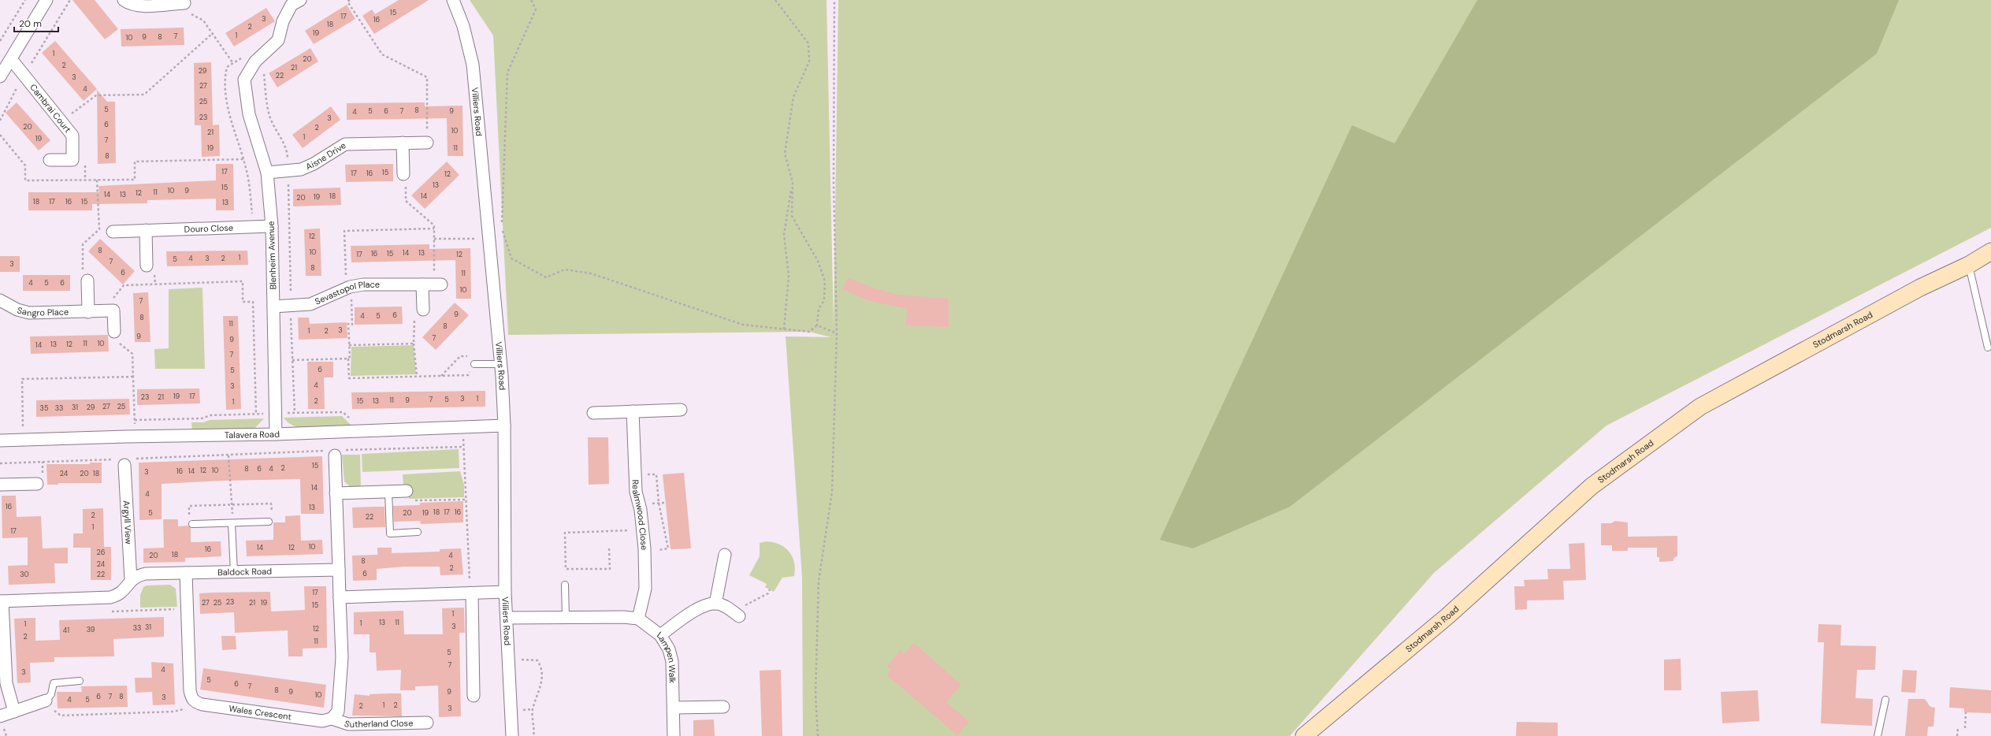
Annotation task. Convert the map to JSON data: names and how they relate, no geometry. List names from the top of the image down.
{
  "streets": {
    "street": [
      "Cambrai Court",
      "Villiers Road",
      "Aisne Drive",
      "Douro Close",
      "Blenheim Avenue",
      "Sevastopol Place",
      "Sangro Place",
      "Stodmarsh Road",
      "Talavera Road",
      "Realmwood Close",
      "Argyll View",
      "Baldock Road",
      "Lampen Walk",
      "Wales Crescent",
      "Sutherland Close"
    ]
  },
  "crossings": [
    ["Villiers Road", "Talavera Road"],
    ["Aisne Drive", "Blenheim Avenue"],
    ["Douro Close", "Blenheim Avenue"],
    ["Blenheim Avenue", "Sevastopol Place"],
    ["Blenheim Avenue", "Talavera Road"],
    ["Argyll View", "Baldock Road"],
    ["Wales Crescent", "Sutherland Close"]
  ],
  "house_numbers": [
    "15",
    "17",
    "3",
    "16",
    "18",
    "2",
    "19",
    "1",
    "7",
    "9",
    "8",
    "10",
    "1",
    "20",
    "2",
    "21",
    "29",
    "22",
    "3",
    "27",
    "4",
    "25",
    "5",
    "8",
    "5",
    "6",
    "7",
    "9",
    "4",
    "23",
    "3",
    "6",
    "20",
    "2",
    "10",
    "21",
    "1",
    "19",
    "7",
    "19",
    "11",
    "8",
    "17",
    "15",
    "17",
    "16",
    "12",
    "13",
    "15",
    "10",
    "9",
    "11",
    "12",
    "14",
    "13",
    "18",
    "14",
    "19",
    "20",
    "18",
    "17",
    "16",
    "15",
    "13",
    "12",
    "8",
    "10",
    "14",
    "13",
    "16",
    "15",
    "17",
    "12",
    "1",
    "4",
    "3",
    "2",
    "5",
    "7",
    "3",
    "8",
    "6",
    "11",
    "4",
    "5",
    "6",
    "10",
    "7",
    "9",
    "6",
    "4",
    "5",
    "8",
    "11",
    "8",
    "3",
    "1",
    "2",
    "9",
    "7",
    "9",
    "11",
    "10",
    "13",
    "12",
    "14",
    "7",
    "6",
    "5",
    "4",
    "3",
    "19",
    "17",
    "23",
    "21",
    "3",
    "1",
    "7",
    "5",
    "11",
    "9",
    "2",
    "15",
    "13",
    "1",
    "27",
    "25",
    "31",
    "29",
    "35",
    "33",
    "15",
    "2",
    "8",
    "6",
    "4",
    "12",
    "10",
    "16",
    "14",
    "3",
    "24",
    "20",
    "18",
    "14",
    "4",
    "16",
    "13",
    "18",
    "17",
    "16",
    "5",
    "20",
    "19",
    "2",
    "22",
    "1",
    "17",
    "10",
    "14",
    "12",
    "16",
    "26",
    "18",
    "20",
    "4",
    "8",
    "24",
    "2",
    "6",
    "30",
    "22",
    "17",
    "23",
    "27",
    "25",
    "21",
    "19",
    "15",
    "1",
    "13",
    "11",
    "1",
    "1",
    "3",
    "31",
    "33",
    "12",
    "39",
    "41",
    "2",
    "11",
    "5",
    "7",
    "4",
    "3",
    "5",
    "6",
    "7",
    "8",
    "9",
    "9",
    "10",
    "6",
    "7",
    "8",
    "3",
    "4",
    "5",
    "1",
    "2",
    "2",
    "3"
  ],
  "scale_bar": "20 m"
}
